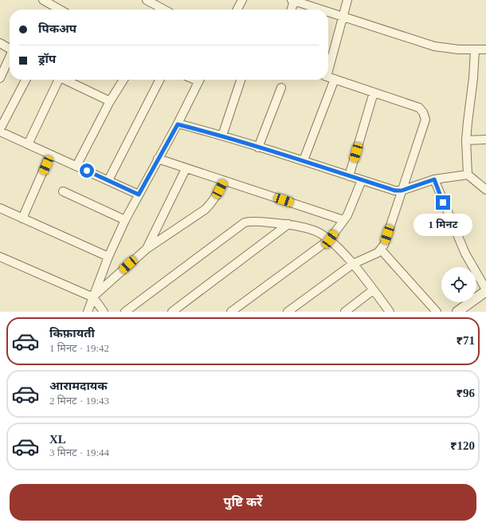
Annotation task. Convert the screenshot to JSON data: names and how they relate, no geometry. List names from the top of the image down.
{
  "page": {
    "banner": ["पिकअप", "ड्रॉप"],
    "bubble": "1 मिनट",
    "list": [
      {
        "name": "किफ़ायती",
        "note": "1 मिनट · 19:42",
        "value": "₹71"
      },
      {
        "name": "आरामदायक",
        "note": "2 मिनट · 19:43",
        "value": "₹96"
      },
      {
        "name": "XL",
        "note": "3 मिनट · 19:44",
        "value": "₹120"
      }
    ],
    "buttons": "पुष्टि करें"
  }
}
